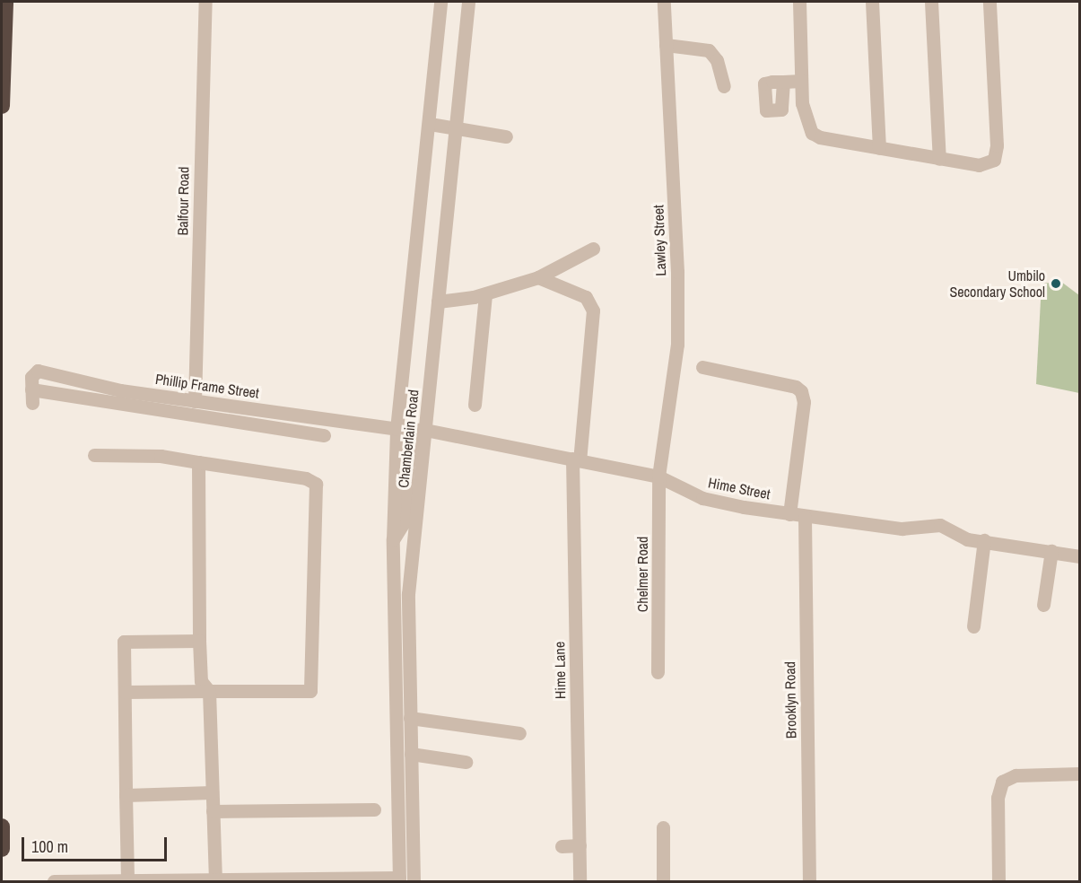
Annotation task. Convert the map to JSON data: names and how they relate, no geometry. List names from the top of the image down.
{
  "streets": {
    "street": [
      "Balfour Road",
      "Lawley Street",
      "Phillip Frame Street",
      "Chamberlain Road",
      "Hime Street",
      "Chelmer Road",
      "Hime Lane",
      "Brooklyn Road"
    ]
  },
  "crossings": [
    ["Balfour Road", "Phillip Frame Street"],
    ["Lawley Street", "Hime Street"],
    ["Lawley Street", "Chelmer Road"],
    ["Phillip Frame Street", "Chamberlain Road"],
    ["Phillip Frame Street", "Hime Street"],
    ["Chamberlain Road", "Hime Street"],
    ["Hime Street", "Chelmer Road"],
    ["Hime Street", "Hime Lane"],
    ["Hime Street", "Brooklyn Road"]
  ],
  "places": ["Umbilo Secondary School"],
  "scale_bar": "100 m"
}
